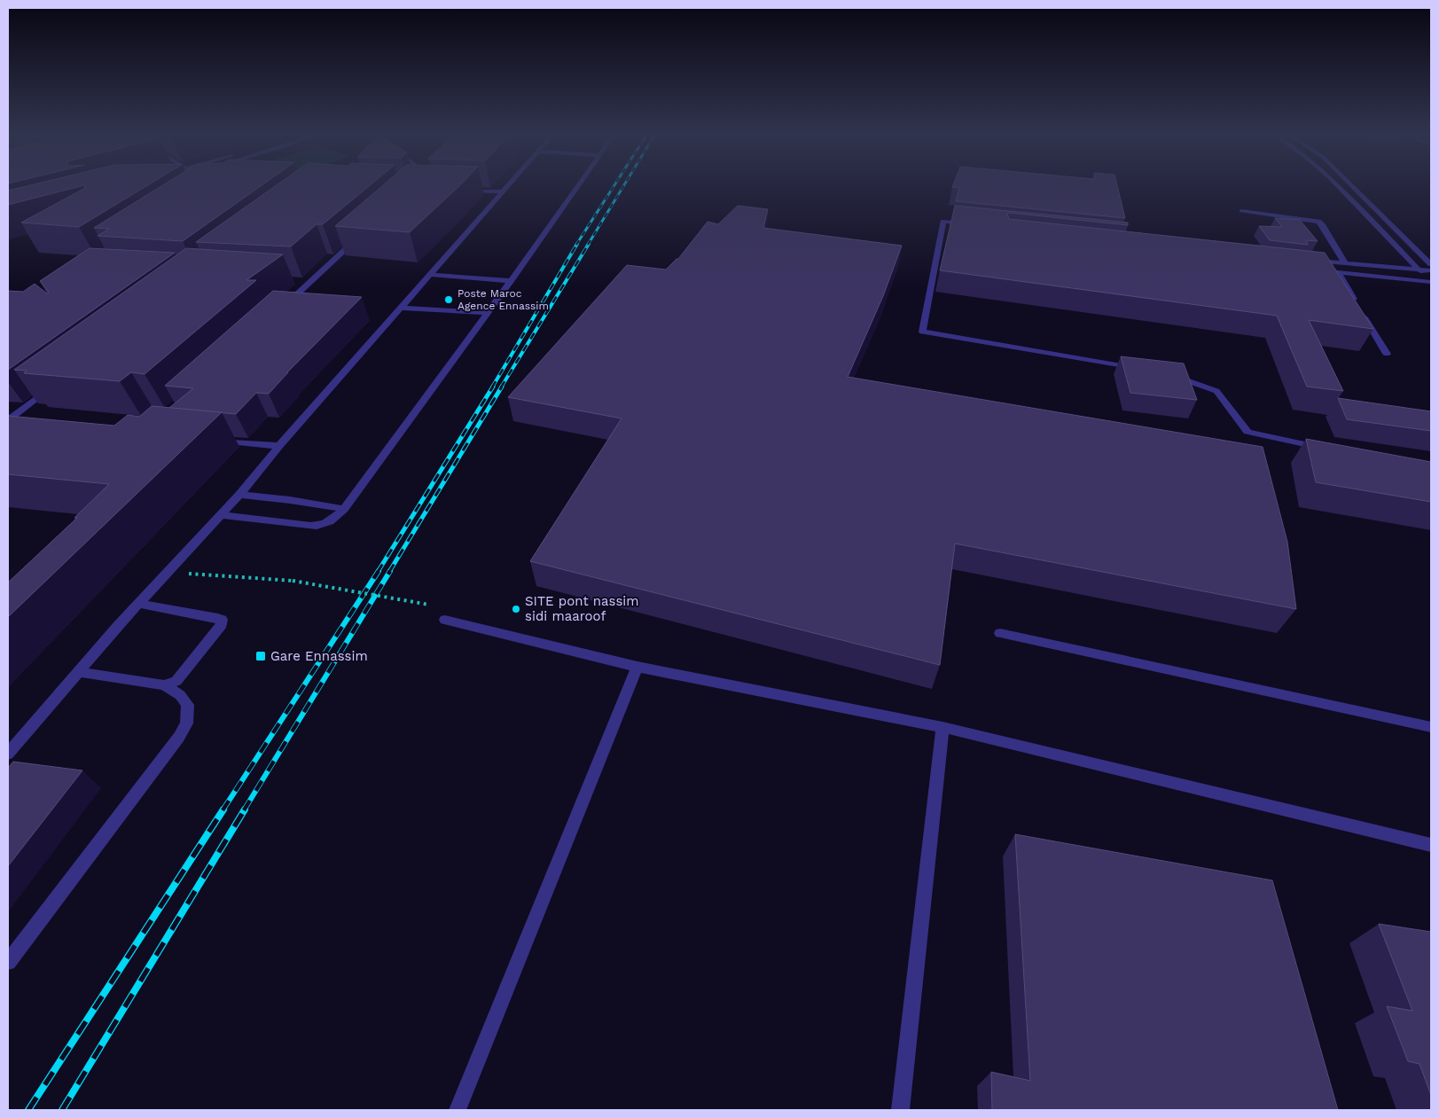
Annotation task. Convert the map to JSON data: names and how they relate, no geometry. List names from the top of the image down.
{
  "places": {
    "other": ["Poste Maroc Agence Ennassim", "SITE pont nassim sidi maaroof"],
    "transit": ["Gare Ennassim"]
  }
}
